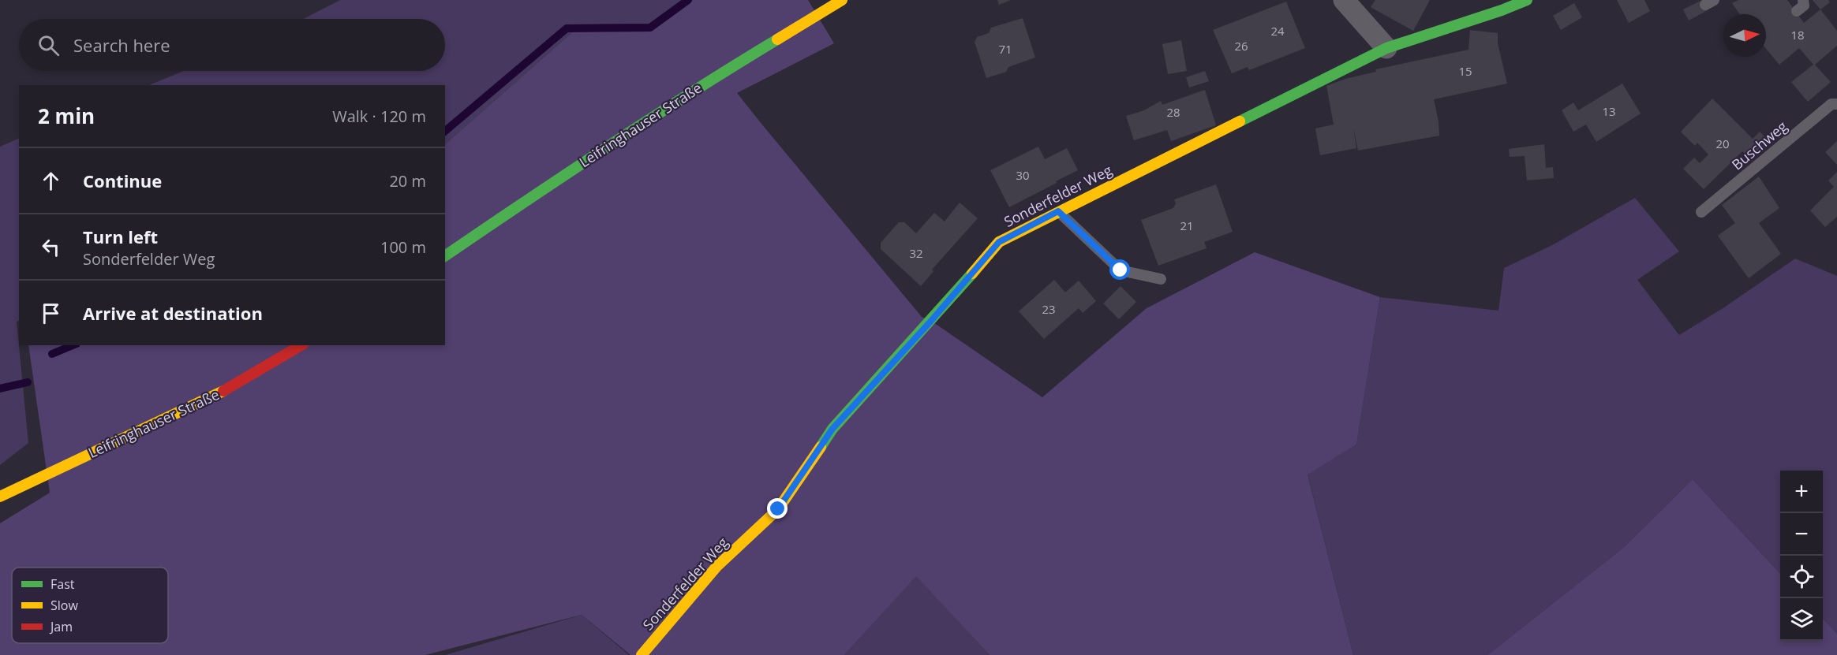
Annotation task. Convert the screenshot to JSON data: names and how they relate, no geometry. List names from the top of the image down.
{
  "streets": {
    "street": ["Leifringhauser Straße", "Sonderfelder Weg"],
    "lane": ["Buschweg"]
  },
  "house_numbers": [
    "24",
    "18",
    "26",
    "71",
    "15",
    "13",
    "28",
    "20",
    "30",
    "21",
    "32",
    "23"
  ],
  "legend": ["Fast", "Slow", "Jam"],
  "north": "right",
  "page": {
    "search": "Search here",
    "heading": ["2 min", "Walk · 120 m"],
    "list": [
      ["Continue", "20 m"],
      ["Turn left", "Sonderfelder Weg", "100 m"],
      "Arrive at destination"
    ],
    "map_buttons": ["+", "−"]
  }
}
